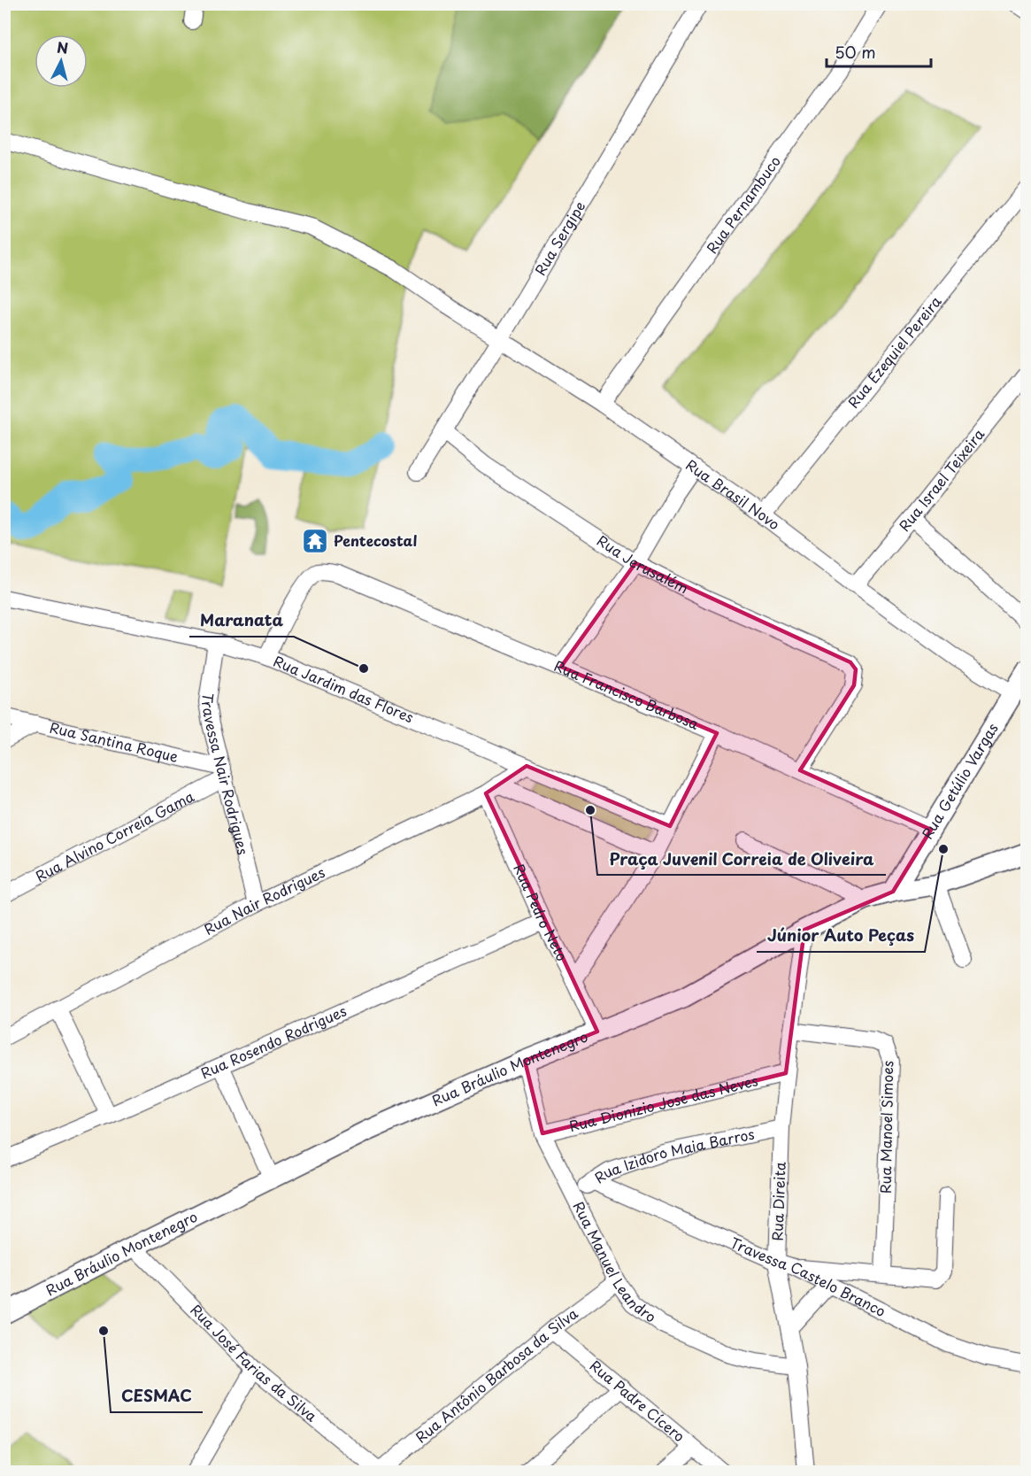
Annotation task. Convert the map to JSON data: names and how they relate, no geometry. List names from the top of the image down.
{
  "streets": {
    "street": [
      "Rua Pernambuco",
      "Rua Sergipe",
      "Rua Ezequiel Pereira",
      "Rua Israel Teixeira",
      "Rua Brasil Novo",
      "Rua Jerusalém",
      "Rua Jardim das Flores",
      "Rua Francisco Barbosa",
      "Rua Santina Roque",
      "Travessa Nair Rodrigues",
      "Rua Getúlio Vargas",
      "Rua Alvino Correia Gama",
      "Rua Nair Rodrigues",
      "Rua Pedro Neto",
      "Rua Rosendo Rodrigues",
      "Rua Bráulio Montenegro",
      "Rua Dionizio José das Neves",
      "Rua Manoel Simoes",
      "Rua Izidoro Maia Barros",
      "Rua Direita",
      "Rua Manuel Leandro",
      "Travessa Castelo Branco",
      "Rua José Farias da Silva",
      "Rua Antônio Barbosa da Silva",
      "Rua Padre Cícero"
    ]
  },
  "crossings": [
    ["Rua Pernambuco", "Rua Brasil Novo"],
    ["Rua Sergipe", "Rua Brasil Novo"],
    ["Rua Sergipe", "Rua Jerusalém"],
    ["Rua Ezequiel Pereira", "Rua Brasil Novo"],
    ["Rua Israel Teixeira", "Rua Brasil Novo"],
    ["Rua Brasil Novo", "Rua Getúlio Vargas"],
    ["Rua Jerusalém", "Rua Francisco Barbosa"],
    ["Rua Jardim das Flores", "Rua Francisco Barbosa"],
    ["Rua Jardim das Flores", "Travessa Nair Rodrigues"],
    ["Rua Jardim das Flores", "Rua Nair Rodrigues"],
    ["Rua Francisco Barbosa", "Rua Getúlio Vargas"],
    ["Rua Santina Roque", "Travessa Nair Rodrigues"],
    ["Rua Santina Roque", "Rua Alvino Correia Gama"],
    ["Travessa Nair Rodrigues", "Rua Alvino Correia Gama"],
    ["Travessa Nair Rodrigues", "Rua Nair Rodrigues"],
    ["Rua Getúlio Vargas", "Rua Bráulio Montenegro"],
    ["Rua Nair Rodrigues", "Rua Pedro Neto"],
    ["Rua Pedro Neto", "Rua Rosendo Rodrigues"],
    ["Rua Pedro Neto", "Rua Bráulio Montenegro"],
    ["Rua Bráulio Montenegro", "Rua Direita"],
    ["Rua Bráulio Montenegro", "Rua Manuel Leandro"],
    ["Rua Bráulio Montenegro", "Rua José Farias da Silva"],
    ["Rua Dionizio José das Neves", "Rua Direita"],
    ["Rua Dionizio José das Neves", "Rua Manuel Leandro"],
    ["Rua Manoel Simoes", "Rua Direita"],
    ["Rua Izidoro Maia Barros", "Rua Direita"],
    ["Rua Izidoro Maia Barros", "Rua Manuel Leandro"],
    ["Rua Izidoro Maia Barros", "Travessa Castelo Branco"],
    ["Rua Direita", "Rua Manuel Leandro"],
    ["Rua Direita", "Travessa Castelo Branco"],
    ["Rua Manuel Leandro", "Rua Antônio Barbosa da Silva"],
    ["Rua José Farias da Silva", "Rua Antônio Barbosa da Silva"],
    ["Rua Antônio Barbosa da Silva", "Rua Padre Cícero"]
  ],
  "places": {
    "temple": ["Pentecostal"],
    "other": [
      "Maranata",
      "Praça Juvenil Correia de Oliveira",
      "Júnior Auto Peças",
      "CESMAC"
    ]
  },
  "scale_bar": "50 m",
  "north": "top"
}
